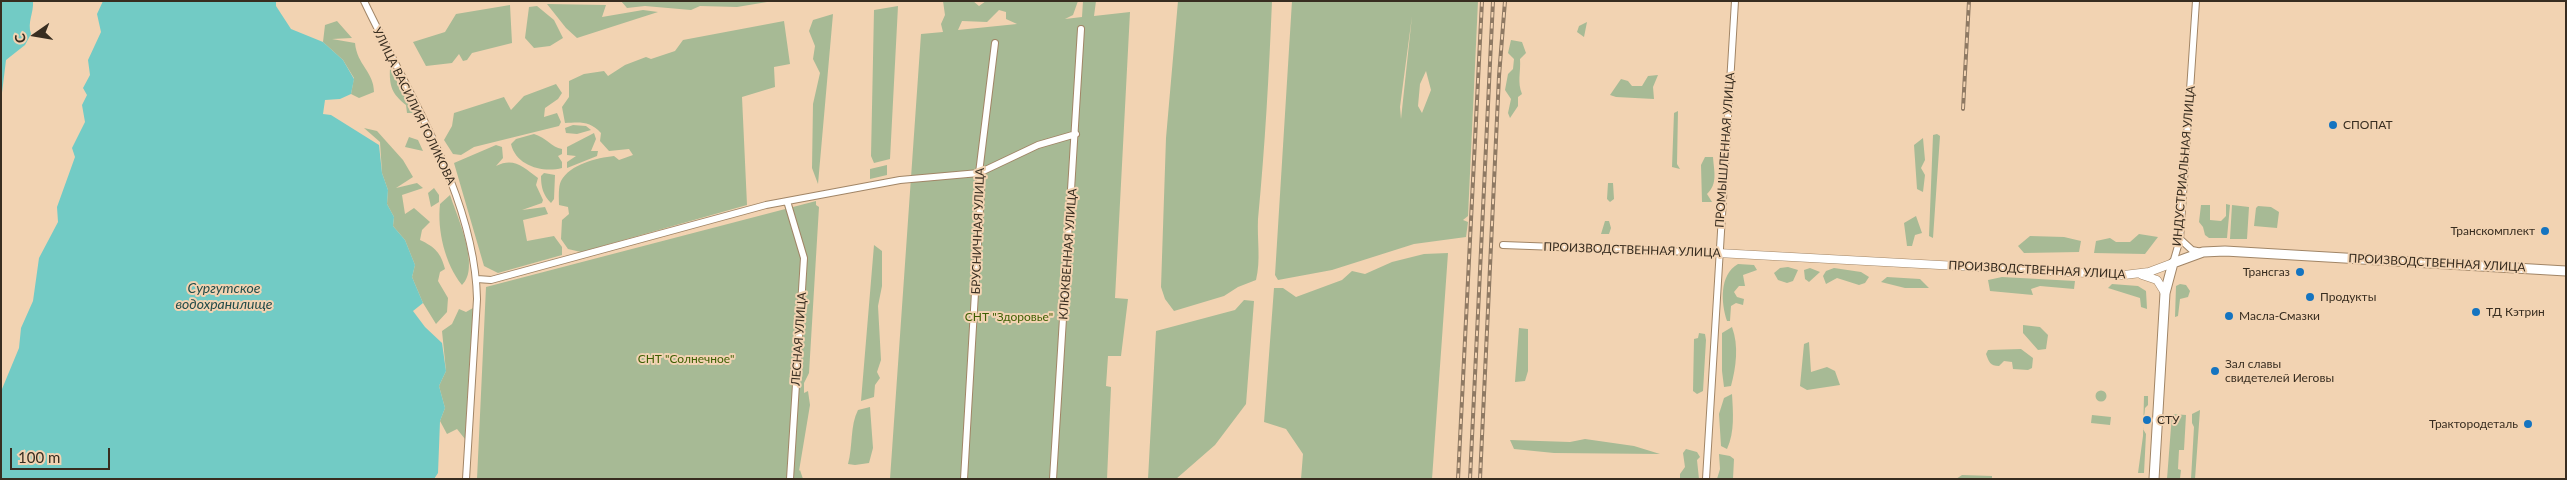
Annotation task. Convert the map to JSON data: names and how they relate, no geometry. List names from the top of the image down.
{
  "streets": {
    "main road": ["ИНДУСТРИАЛЬНАЯ УЛИЦА", "ПРОИЗВОДСТВЕННАЯ УЛИЦА"],
    "street": [
      "УЛИЦА ВАСИЛИЯ ГОЛИКОВА",
      "ПРОМЫШЛЕННАЯ УЛИЦА",
      "БРУСНИЧНАЯ УЛИЦА",
      "КЛЮКВЕННАЯ УЛИЦА",
      "ЛЕСНАЯ УЛИЦА"
    ]
  },
  "crossings": [
    ["ПРОМЫШЛЕННАЯ УЛИЦА", "ПРОИЗВОДСТВЕННАЯ УЛИЦА"],
    ["ИНДУСТРИАЛЬНАЯ УЛИЦА", "ПРОИЗВОДСТВЕННАЯ УЛИЦА"]
  ],
  "water": ["Сургутское водохранилище"],
  "parks": ["СНТ \"Здоровье\"", "СНТ \"Солнечное\""],
  "places": [
    "СПОПАТ",
    "Транскомплект",
    "Трансгаз",
    "Продукты",
    "ТД Кэтрин",
    "Масла-Смазки",
    "Зал славы свидетелей Иеговы",
    "СТУ",
    "Трактородеталь"
  ],
  "scale_bar": "100 m",
  "north": "left"
}
